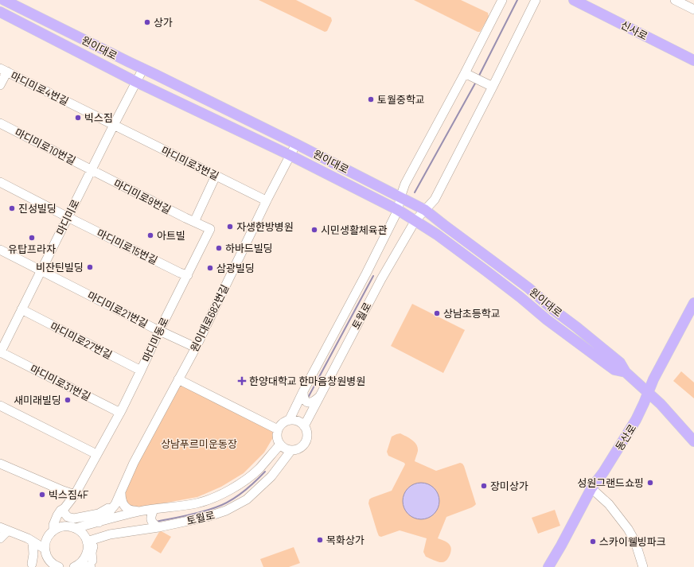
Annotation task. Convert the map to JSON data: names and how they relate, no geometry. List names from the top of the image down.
{
  "streets": {
    "main road": ["신사로", "원이대로", "동산로"],
    "street": [
      "마디미로4번길",
      "마디미로10번길",
      "마디미로3번길",
      "마디미로9번길",
      "마디미로",
      "마디미로15번길",
      "마디미로21번길",
      "토월로",
      "원이대로682번길",
      "마디미동로",
      "마디미로27번길",
      "마디미로31번길"
    ]
  },
  "crossings": [
    ["원이대로", "마디미로"],
    ["원이대로", "토월로"],
    ["원이대로", "원이대로682번길"],
    ["원이대로", "동산로"],
    ["마디미로4번길", "마디미로3번길"],
    ["마디미로4번길", "마디미로"],
    ["마디미로10번길", "마디미로9번길"],
    ["마디미로10번길", "마디미로"],
    ["마디미로3번길", "마디미로"],
    ["마디미로3번길", "원이대로682번길"],
    ["마디미로9번길", "마디미로"],
    ["마디미로9번길", "마디미동로"],
    ["마디미로", "마디미로15번길"],
    ["마디미로", "마디미로21번길"],
    ["마디미로", "마디미로27번길"],
    ["마디미로", "마디미로31번길"],
    ["마디미로15번길", "마디미동로"],
    ["마디미로21번길", "원이대로682번길"],
    ["마디미로21번길", "마디미동로"],
    ["마디미동로", "마디미로27번길"],
    ["마디미동로", "마디미로31번길"]
  ],
  "parks": ["상남푸르미운동장"],
  "places": {
    "other": [
      "상가",
      "토월중학교",
      "빅스짐",
      "진성빌딩",
      "자생한방병원",
      "시민생활체육관",
      "아트빌",
      "유탑프라자",
      "하바드빌딩",
      "비잔틴빌딩",
      "삼광빌딩",
      "상남초등학교",
      "새미래빌딩",
      "성원그랜드쇼핑",
      "장미상가",
      "빅스짐4F",
      "목화상가",
      "스카이웰빙파크"
    ],
    "health": ["한양대학교 한마음창원병원"]
  }
}
